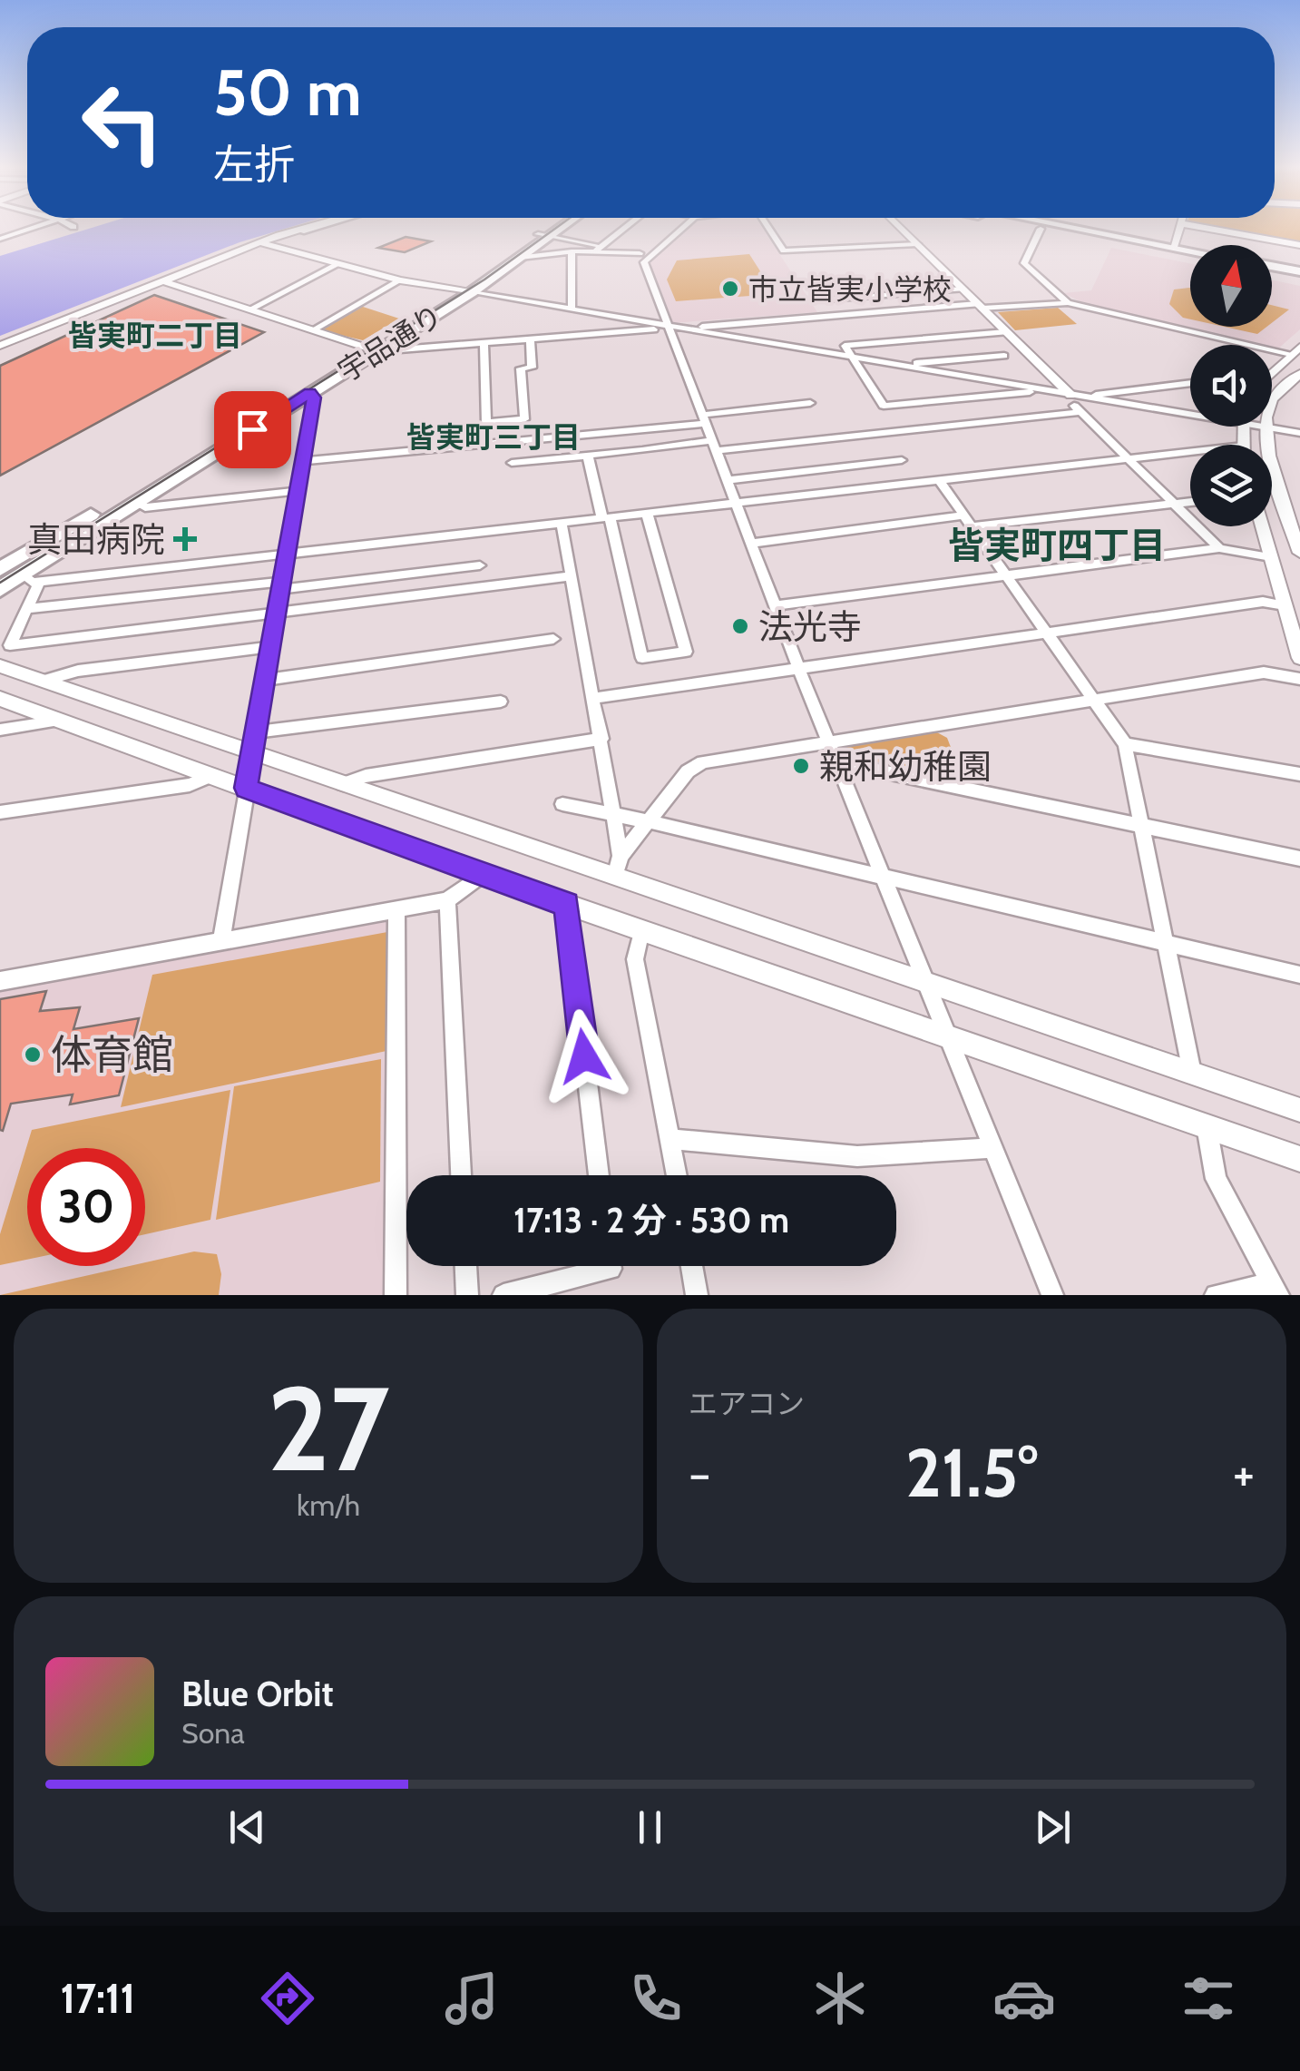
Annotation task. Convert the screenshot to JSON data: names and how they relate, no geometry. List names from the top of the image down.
{
  "streets": {
    "highway": ["宇品通り"]
  },
  "districts": ["皆実町二丁目", "皆実町三丁目", "皆実町四丁目"],
  "places": {
    "other": [
      "市立皆実小学校",
      "法光寺",
      "親和幼稚園",
      "体育館"
    ],
    "health": ["真田病院"]
  },
  "north": "top",
  "page": {
    "turn": ["50 m", "左折"],
    "limit": "30",
    "trip": "17:13 · 2 分 · 530 m",
    "tile": [
      ["27", "km/h"],
      "エアコン"
    ],
    "heat": ["−", "21.5°", "+"],
    "song": ["Blue Orbit", "Sona"],
    "tabs": "17:11"
  }
}
